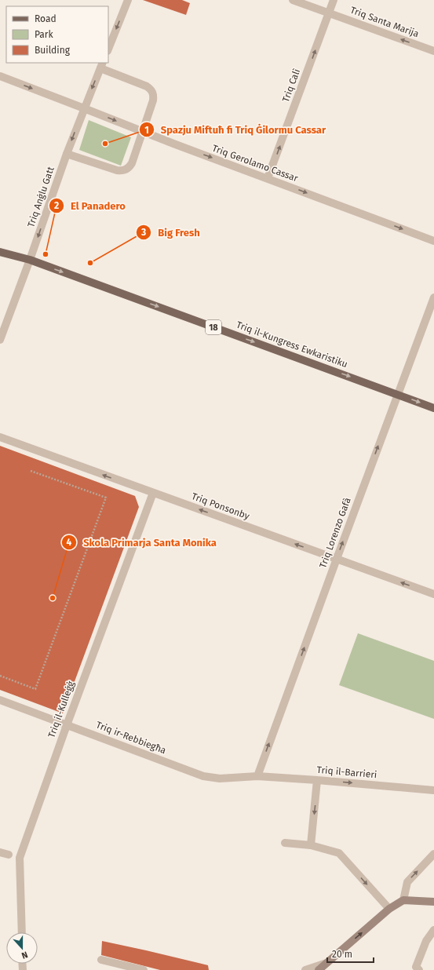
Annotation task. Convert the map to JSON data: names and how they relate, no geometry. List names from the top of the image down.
{
  "streets": {
    "main road": ["18", "Triq il-Kungress Ewkaristiku"],
    "street": [
      "Triq Santa Marija",
      "Triq Calì",
      "Triq Gerolamo Cassar",
      "Triq Anġlu Gatt",
      "Triq Ponsonby",
      "Triq Lorenzo Gafà",
      "Triq il-Kulleġġ",
      "Triq ir-Rebbiegħa",
      "Triq il-Barrieri"
    ]
  },
  "crossings": [
    ["Triq Santa Marija", "Triq Calì"],
    ["Triq Calì", "Triq Gerolamo Cassar"],
    ["Triq Gerolamo Cassar", "Triq Anġlu Gatt"],
    ["Triq Anġlu Gatt", "Triq il-Kungress Ewkaristiku"],
    ["Triq il-Kungress Ewkaristiku", "Triq Lorenzo Gafà"],
    ["Triq Ponsonby", "Triq Lorenzo Gafà"],
    ["Triq Ponsonby", "Triq il-Kulleġġ"],
    ["Triq Lorenzo Gafà", "Triq ir-Rebbiegħa"],
    ["Triq Lorenzo Gafà", "Triq il-Barrieri"],
    ["Triq il-Kulleġġ", "Triq ir-Rebbiegħa"],
    ["Triq ir-Rebbiegħa", "Triq il-Barrieri"]
  ],
  "one_way": [
    "Triq Santa Marija",
    "Triq Calì",
    "Triq Gerolamo Cassar",
    "Triq Anġlu Gatt",
    "Triq il-Kungress Ewkaristiku",
    "Triq Ponsonby",
    "Triq Lorenzo Gafà",
    "Triq il-Barrieri"
  ],
  "places": [
    "Spazju Miftuħ fi Triq Ġilormu Cassar",
    "El Panadero",
    "Big Fresh",
    "Skola Primarja Santa Monika"
  ],
  "legend": ["Road", "Park", "Building"],
  "scale_bar": "20 m",
  "north": "bottom"
}
